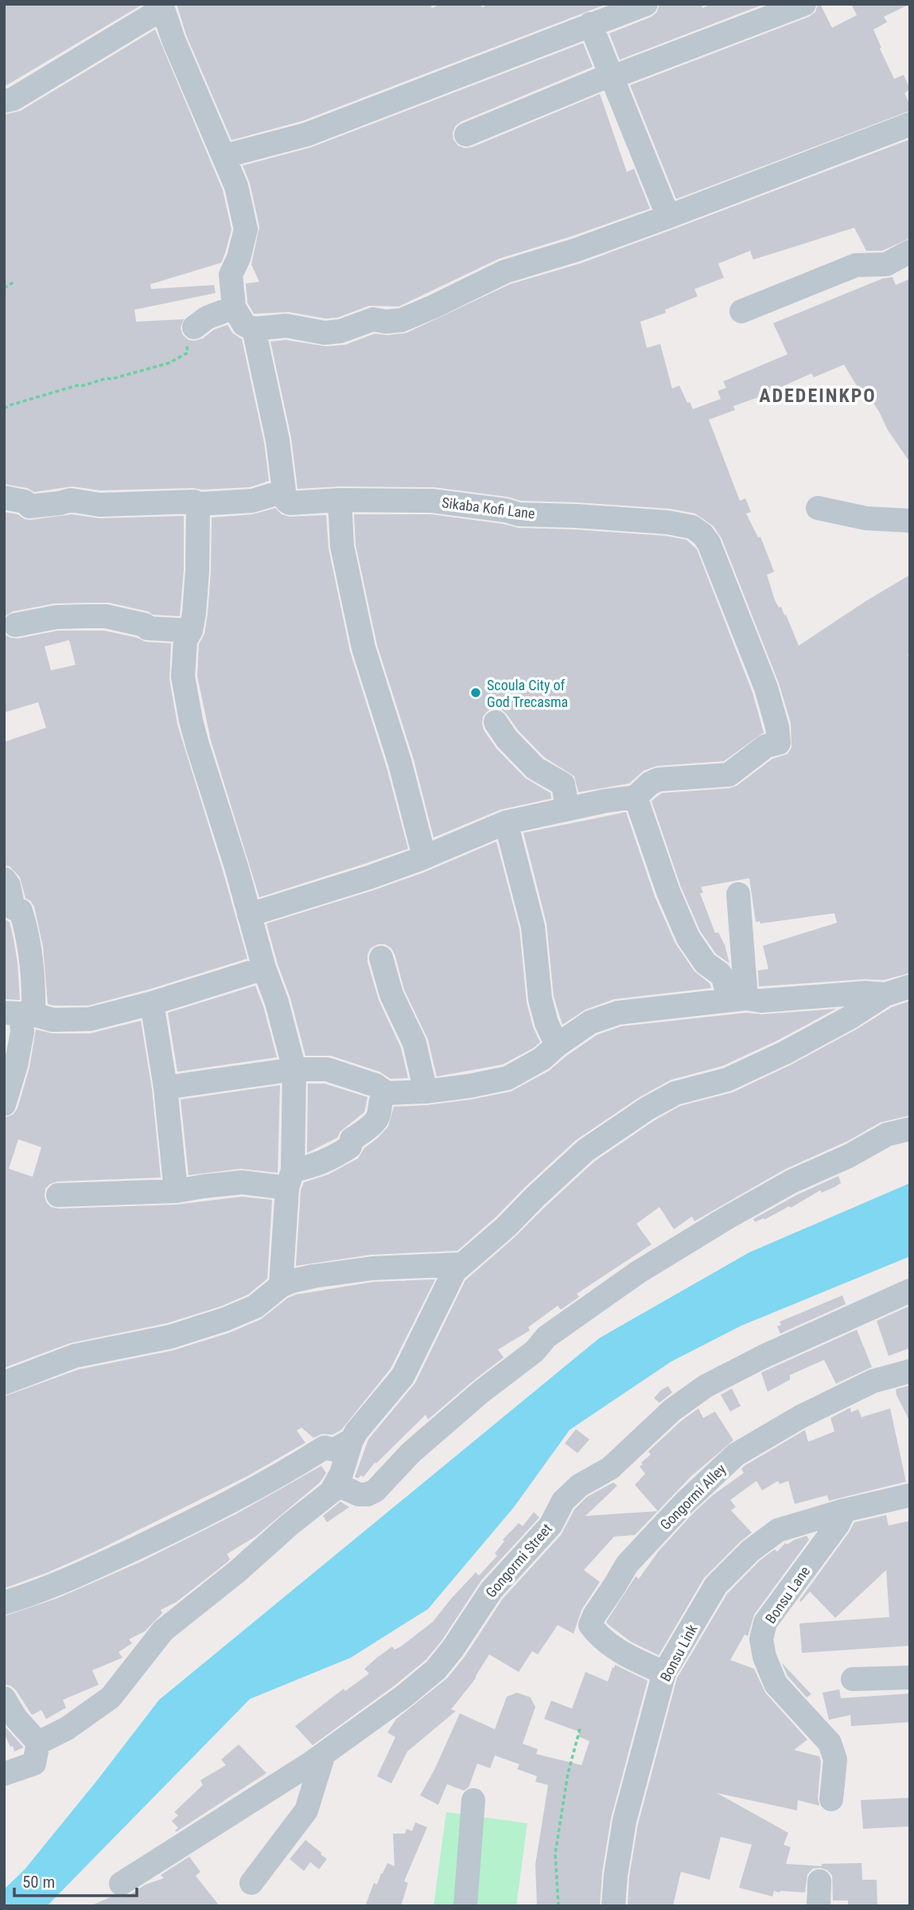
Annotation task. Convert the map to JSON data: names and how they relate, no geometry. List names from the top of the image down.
{
  "streets": {
    "street": [
      "Sikaba Kofi Lane",
      "Gongormi Alley",
      "Gongormi Street",
      "Bonsu Lane",
      "Bonsu Link"
    ]
  },
  "crossings": [
    ["Gongormi Alley", "Bonsu Link"],
    ["Bonsu Lane", "Bonsu Link"]
  ],
  "districts": ["ADEDEINKPO"],
  "places": ["Scoula City of God Trecasma"],
  "scale_bar": "50 m"
}
